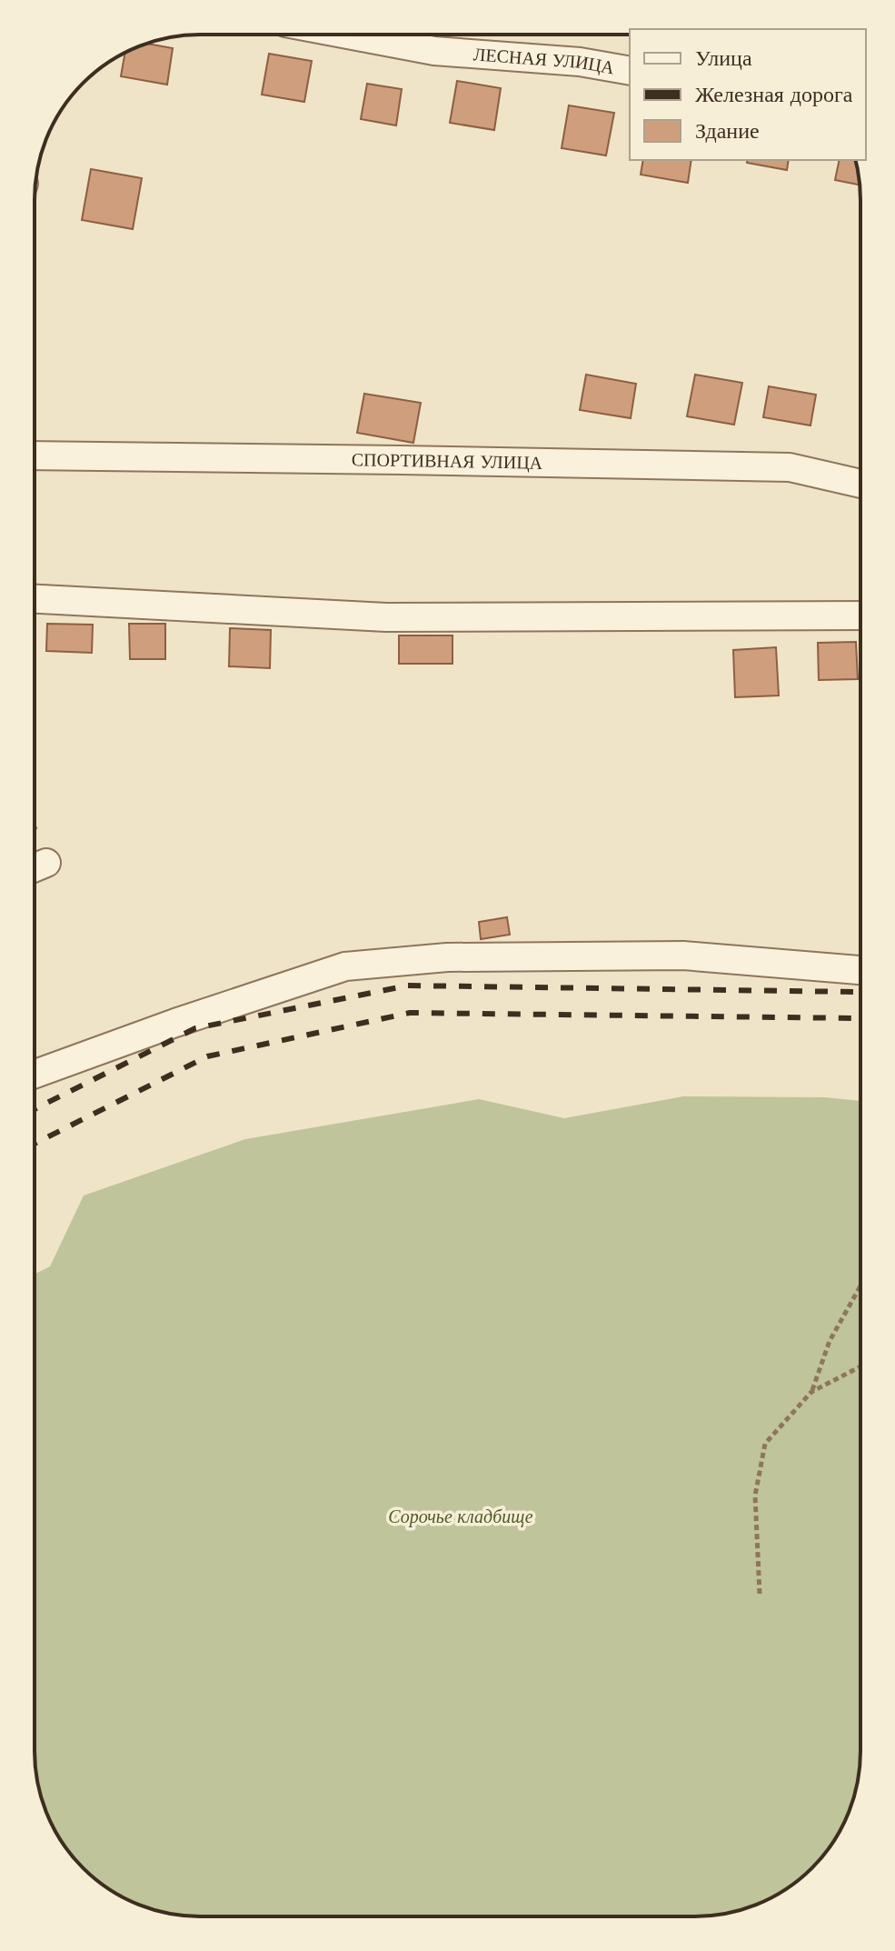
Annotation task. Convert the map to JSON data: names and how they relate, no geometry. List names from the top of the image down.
{
  "streets": {
    "street": ["ЛЕСНАЯ УЛИЦА", "СПОРТИВНАЯ УЛИЦА"]
  },
  "parks": ["Сорочье кладбище"],
  "legend": ["Улица", "Железная дорога", "Здание"]
}
